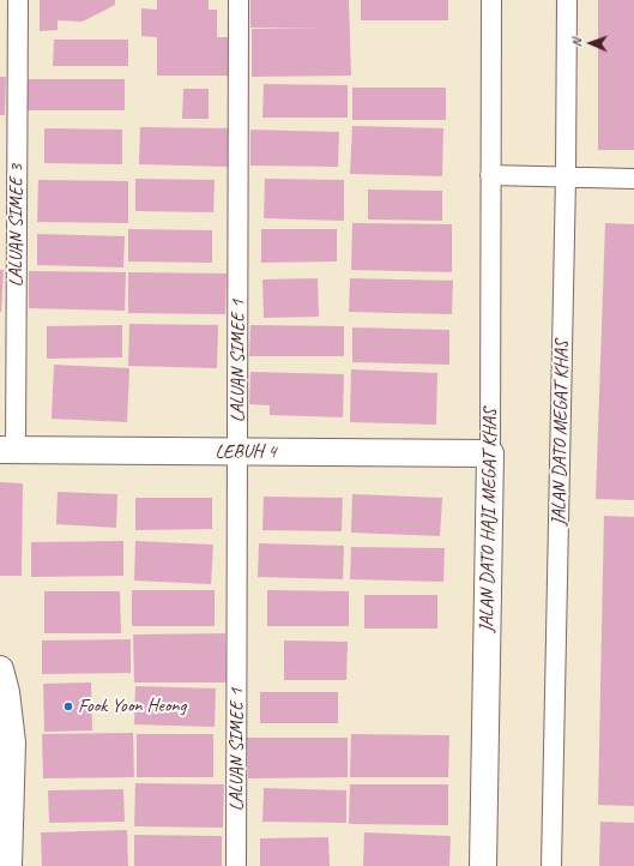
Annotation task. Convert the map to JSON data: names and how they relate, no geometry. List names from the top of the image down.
{
  "streets": {
    "street": [
      "LALUAN SIMEE 3",
      "LALUAN SIMEE 1",
      "JALAN DATO MEGAT KHAS",
      "LEBUH 4",
      "JALAN DATO HAJI MEGAT KHAS"
    ]
  },
  "crossings": [
    ["LALUAN SIMEE 3", "LEBUH 4"],
    ["LALUAN SIMEE 1", "LEBUH 4"],
    ["LEBUH 4", "JALAN DATO HAJI MEGAT KHAS"]
  ],
  "places": ["Fook Yoon Heong"],
  "north": "left"
}
